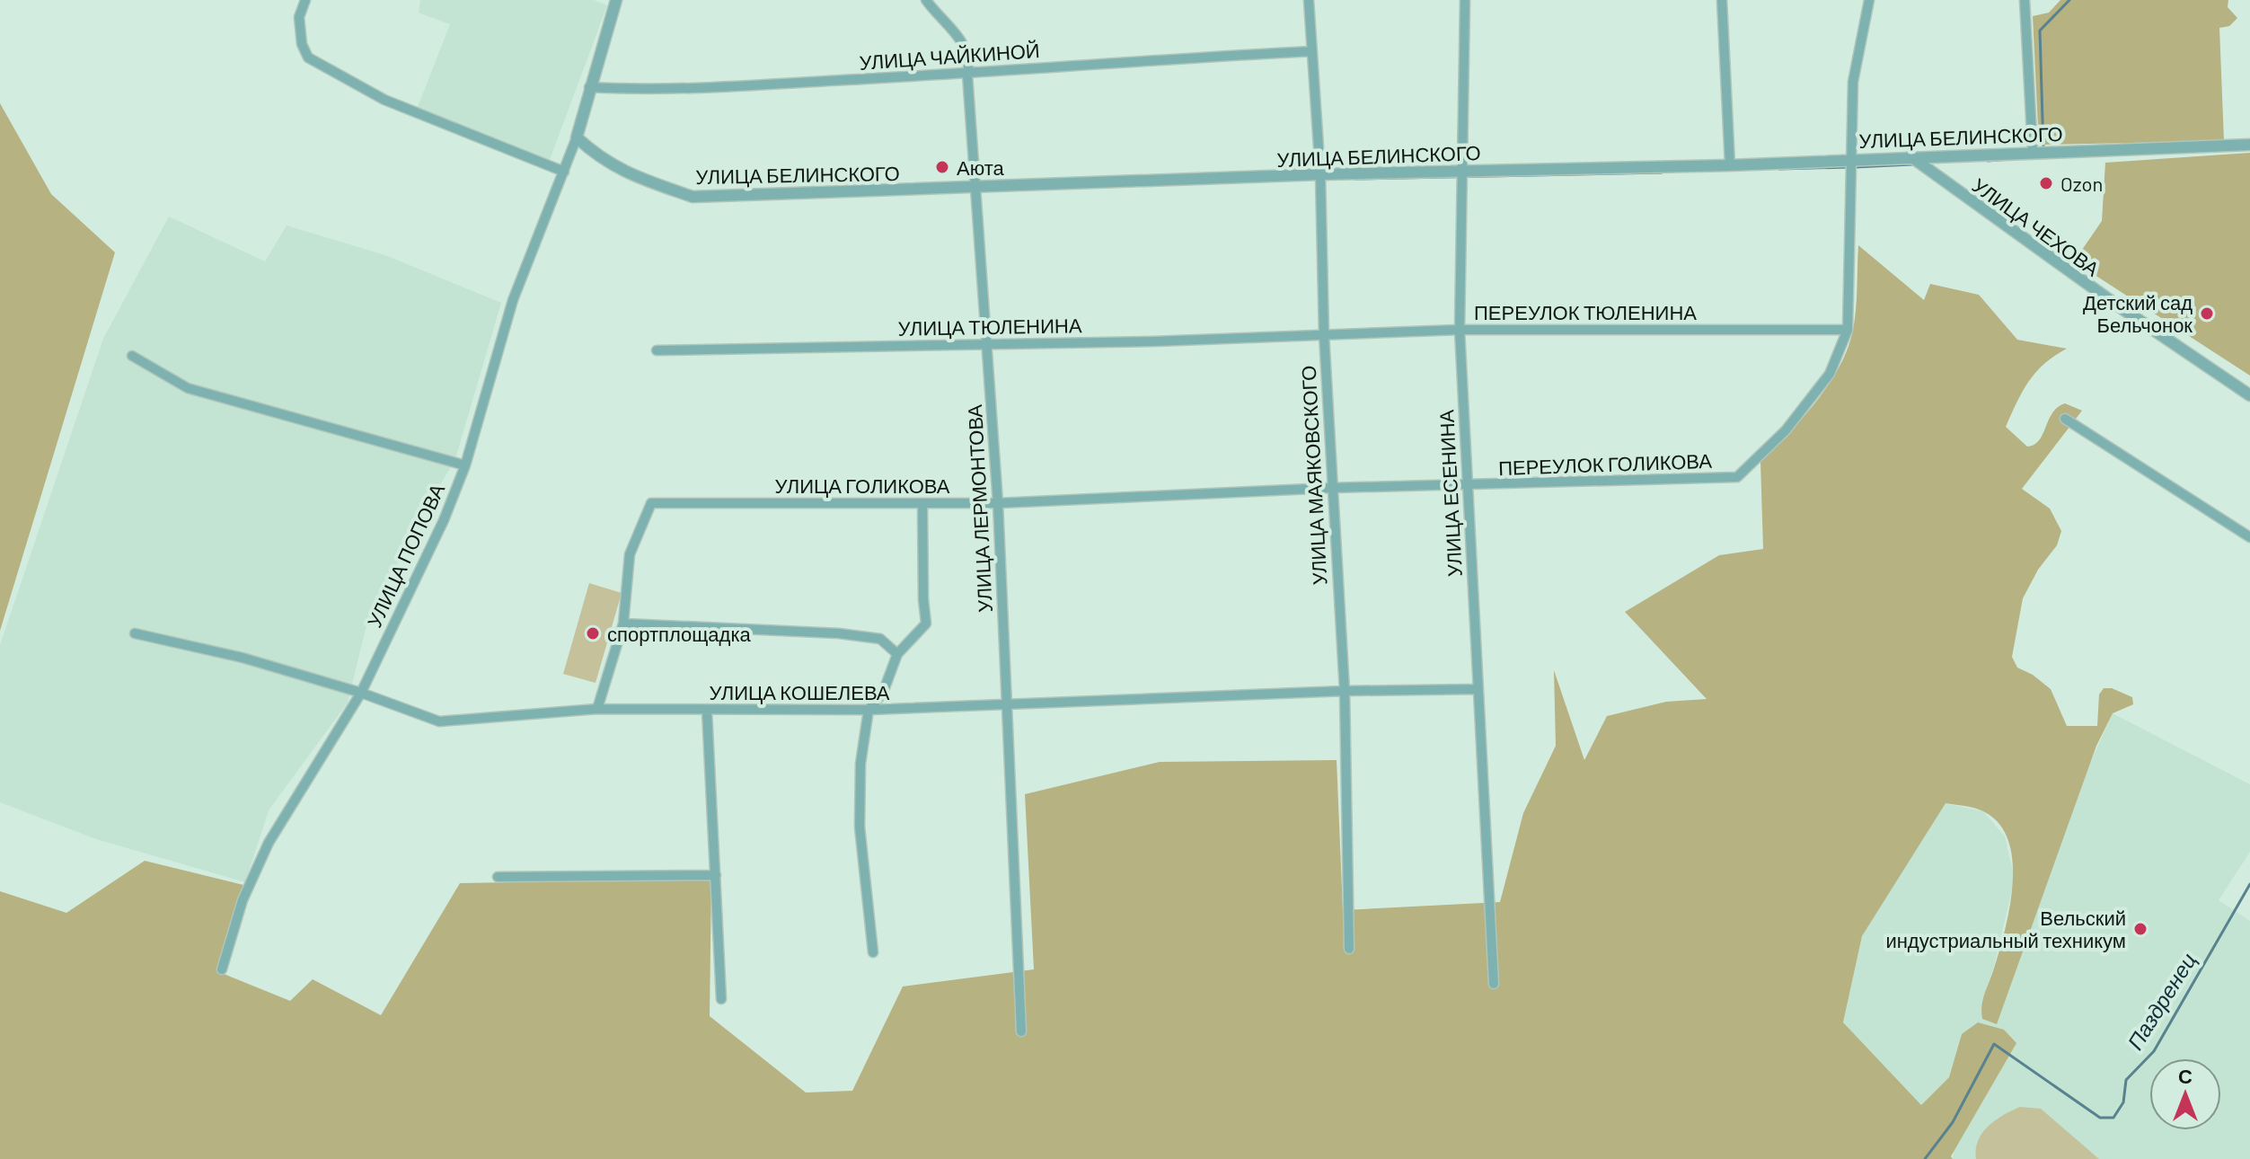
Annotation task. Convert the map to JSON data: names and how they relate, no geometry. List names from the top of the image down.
{
  "streets": {
    "street": [
      "УЛИЦА ЧАЙКИНОЙ",
      "УЛИЦА БЕЛИНСКОГО",
      "УЛИЦА ЧЕХОВА",
      "ПЕРЕУЛОК ТЮЛЕНИНА",
      "УЛИЦА ТЮЛЕНИНА",
      "ПЕРЕУЛОК ГОЛИКОВА",
      "УЛИЦА МАЯКОВСКОГО",
      "УЛИЦА ГОЛИКОВА",
      "УЛИЦА ЕСЕНИНА",
      "УЛИЦА ЛЕРМОНТОВА",
      "УЛИЦА ПОПОВА",
      "УЛИЦА КОШЕЛЕВА"
    ]
  },
  "crossings": [
    ["УЛИЦА ЧАЙКИНОЙ", "УЛИЦА МАЯКОВСКОГО"],
    ["УЛИЦА ЧАЙКИНОЙ", "УЛИЦА ЛЕРМОНТОВА"],
    ["УЛИЦА БЕЛИНСКОГО", "УЛИЦА ЧЕХОВА"],
    ["УЛИЦА БЕЛИНСКОГО", "УЛИЦА МАЯКОВСКОГО"],
    ["УЛИЦА БЕЛИНСКОГО", "УЛИЦА ЕСЕНИНА"],
    ["УЛИЦА БЕЛИНСКОГО", "УЛИЦА ЛЕРМОНТОВА"],
    ["УЛИЦА БЕЛИНСКОГО", "УЛИЦА ПОПОВА"],
    ["ПЕРЕУЛОК ТЮЛЕНИНА", "УЛИЦА ТЮЛЕНИНА"],
    ["ПЕРЕУЛОК ТЮЛЕНИНА", "ПЕРЕУЛОК ГОЛИКОВА"],
    ["ПЕРЕУЛОК ТЮЛЕНИНА", "УЛИЦА МАЯКОВСКОГО"],
    ["ПЕРЕУЛОК ТЮЛЕНИНА", "УЛИЦА ЕСЕНИНА"],
    ["УЛИЦА ТЮЛЕНИНА", "УЛИЦА МАЯКОВСКОГО"],
    ["УЛИЦА ТЮЛЕНИНА", "УЛИЦА ЛЕРМОНТОВА"],
    ["ПЕРЕУЛОК ГОЛИКОВА", "УЛИЦА МАЯКОВСКОГО"],
    ["ПЕРЕУЛОК ГОЛИКОВА", "УЛИЦА ГОЛИКОВА"],
    ["ПЕРЕУЛОК ГОЛИКОВА", "УЛИЦА ЕСЕНИНА"],
    ["УЛИЦА МАЯКОВСКОГО", "УЛИЦА ГОЛИКОВА"],
    ["УЛИЦА МАЯКОВСКОГО", "УЛИЦА КОШЕЛЕВА"],
    ["УЛИЦА ГОЛИКОВА", "УЛИЦА ЛЕРМОНТОВА"],
    ["УЛИЦА ГОЛИКОВА", "УЛИЦА КОШЕЛЕВА"],
    ["УЛИЦА ЕСЕНИНА", "УЛИЦА КОШЕЛЕВА"],
    ["УЛИЦА ЛЕРМОНТОВА", "УЛИЦА КОШЕЛЕВА"],
    ["УЛИЦА ПОПОВА", "УЛИЦА КОШЕЛЕВА"]
  ],
  "water": ["Паздренец"],
  "places": [
    "Аюта",
    "Ozon",
    "Детский сад Бельчонок",
    "спортплощадка",
    "Вельский индустриальный техникум"
  ],
  "north": "top"
}
